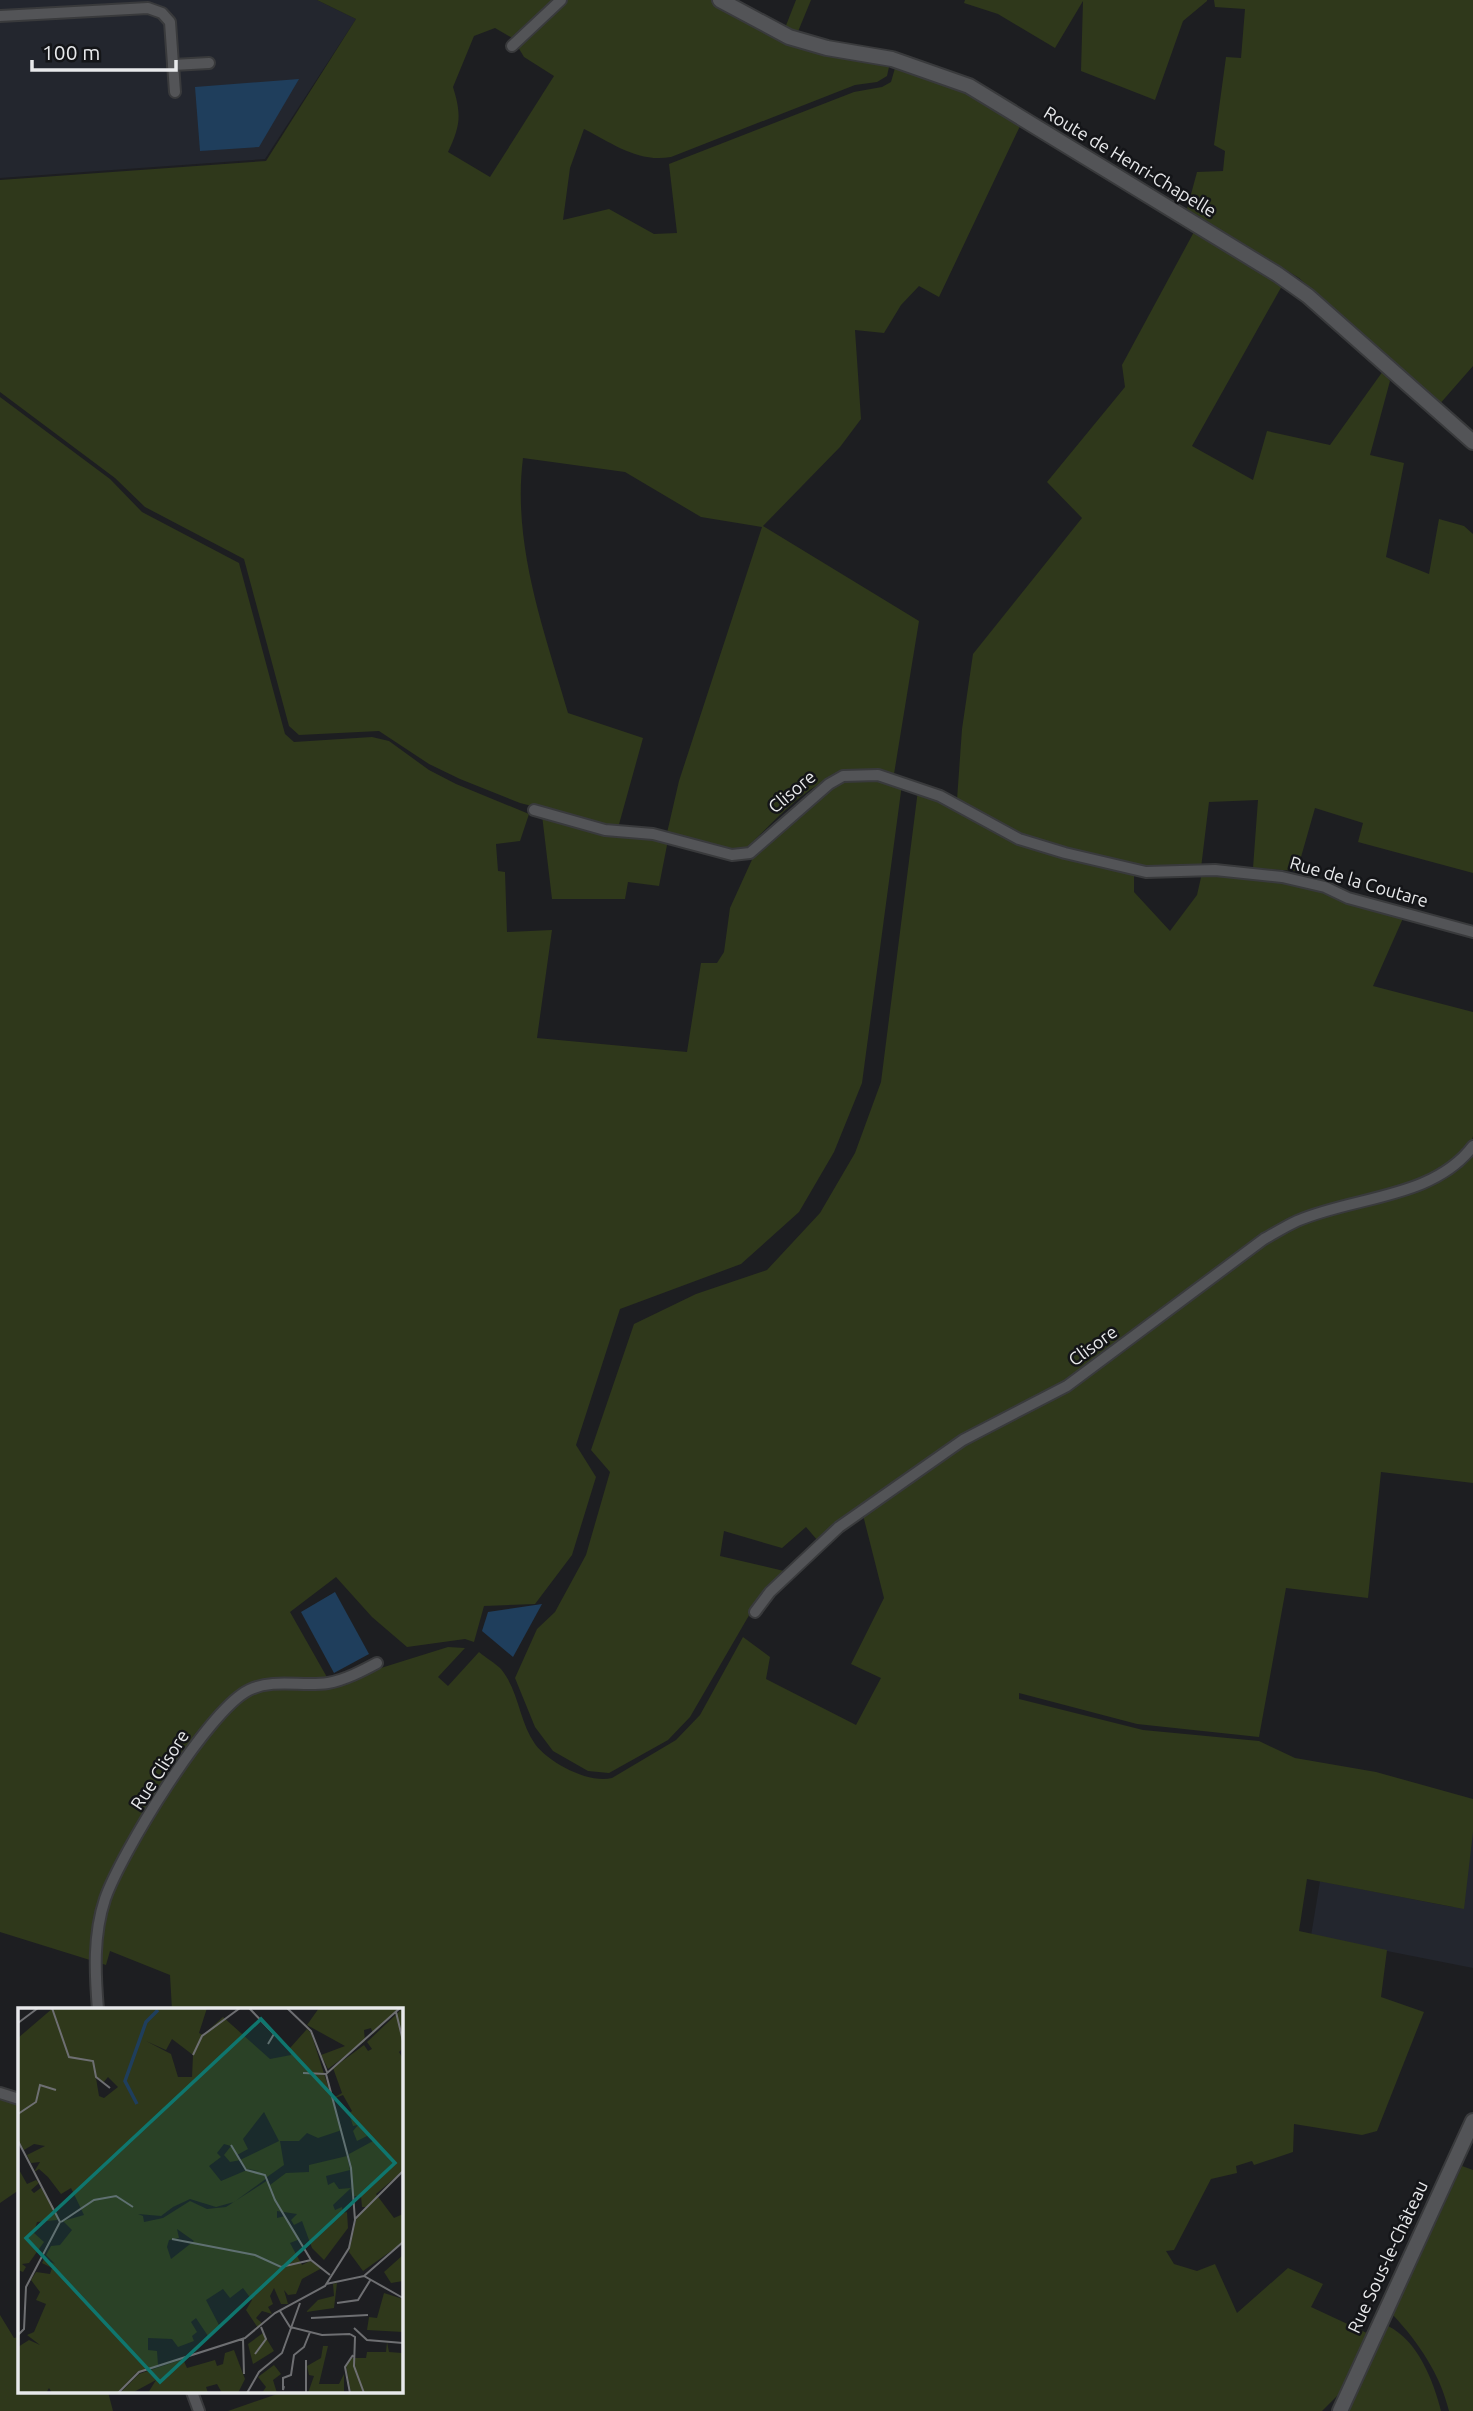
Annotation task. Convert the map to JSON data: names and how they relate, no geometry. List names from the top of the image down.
{
  "streets": {
    "street": [
      "Route de Henri-Chapelle",
      "Clisore",
      "Rue de la Coutare",
      "Rue Clisore",
      "Rue Sous-le-Château"
    ]
  },
  "crossings": [
    ["Clisore", "Rue de la Coutare"]
  ],
  "scale_bar": "100 m"
}
